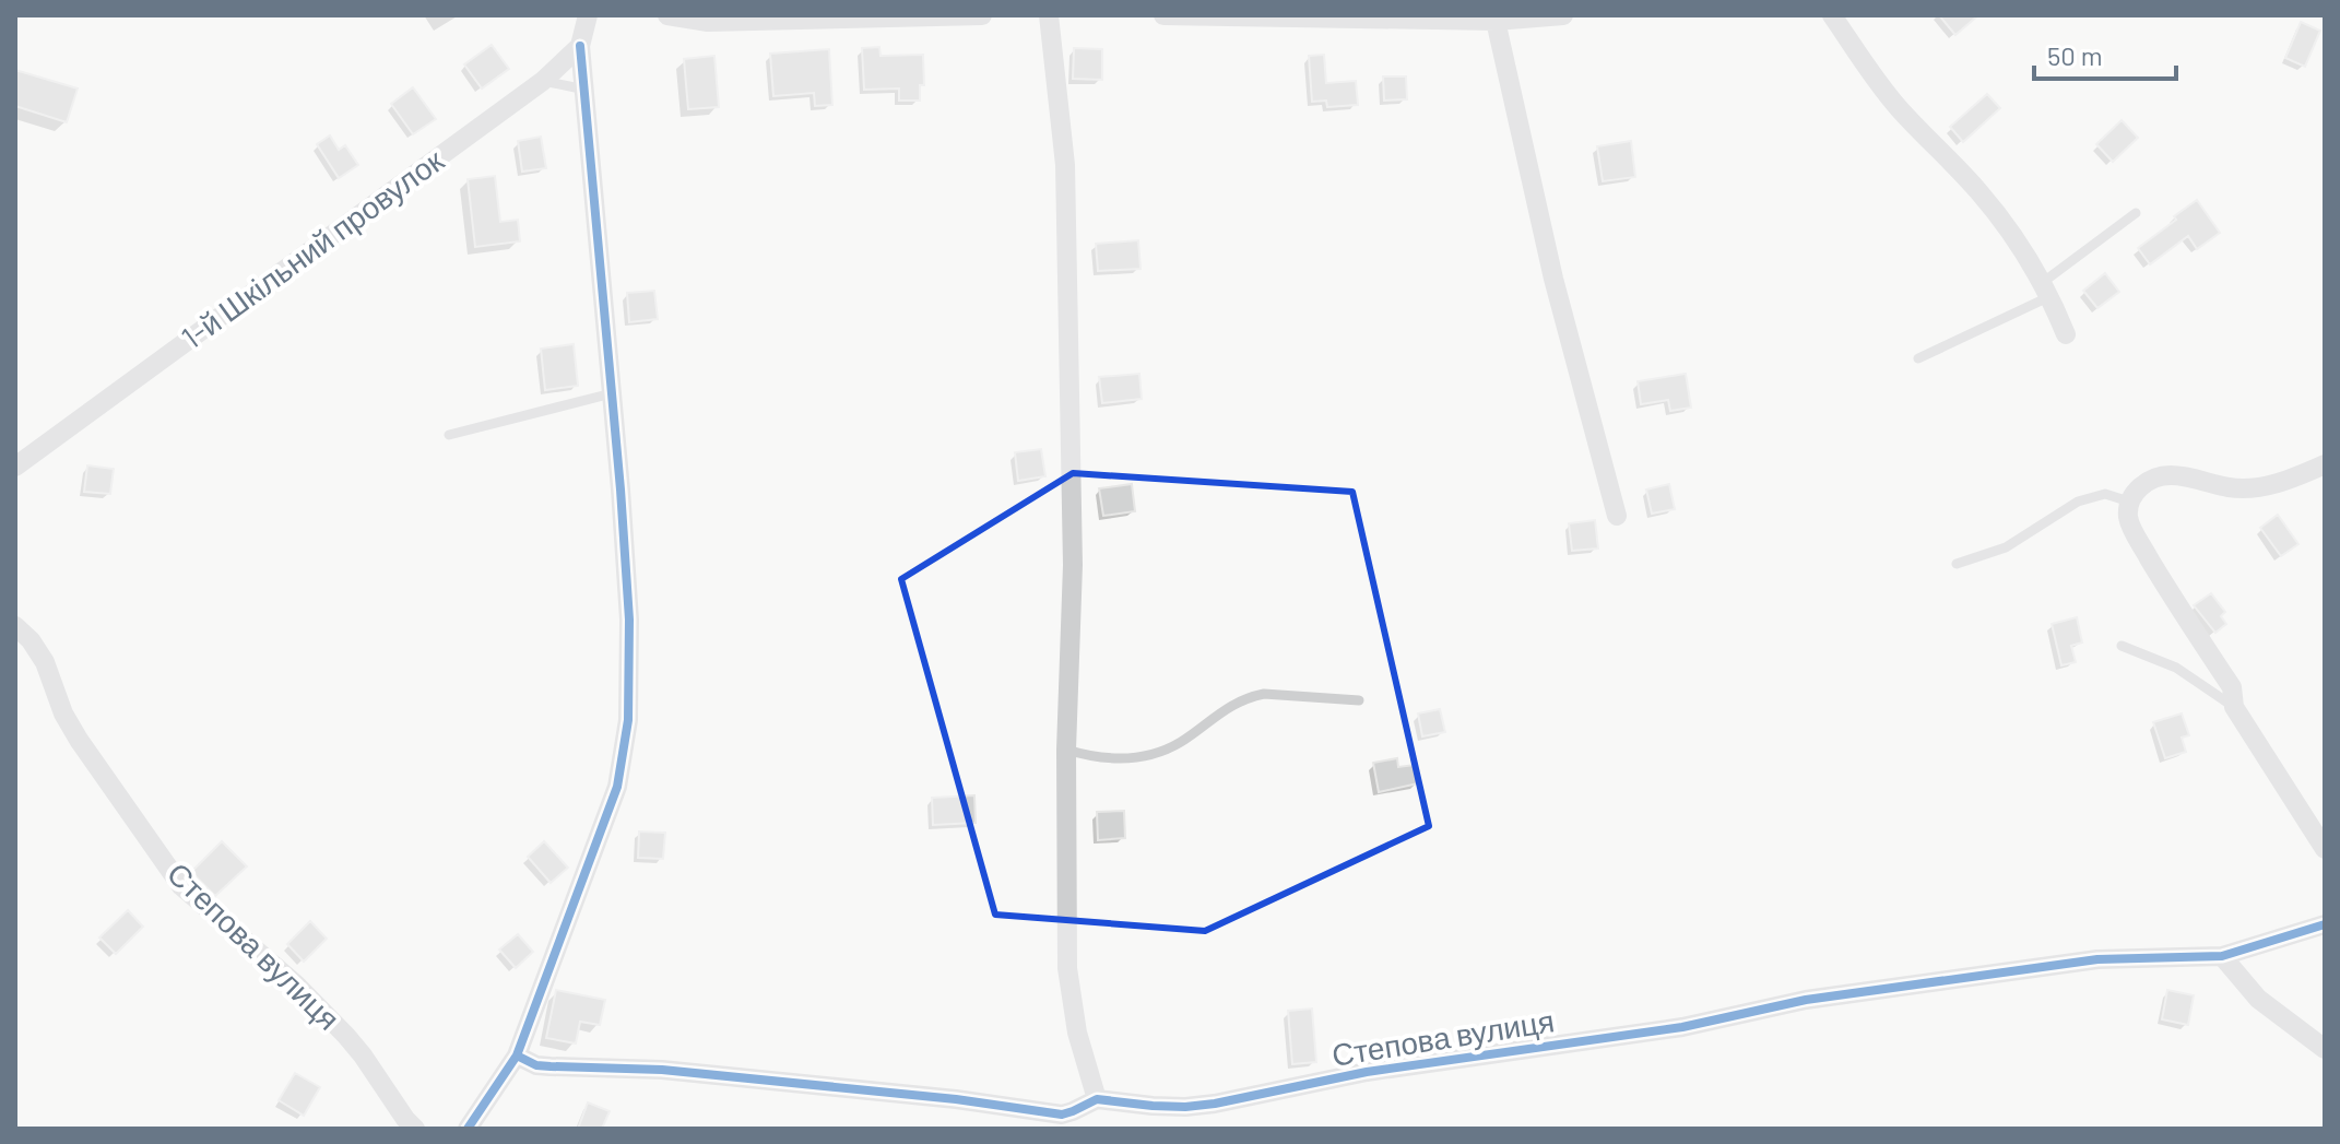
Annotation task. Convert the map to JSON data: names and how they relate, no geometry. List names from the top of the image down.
{
  "streets": {
    "street": ["1-й Шкільний провулок", "Степова вулиця"]
  },
  "scale_bar": "50 m"
}
